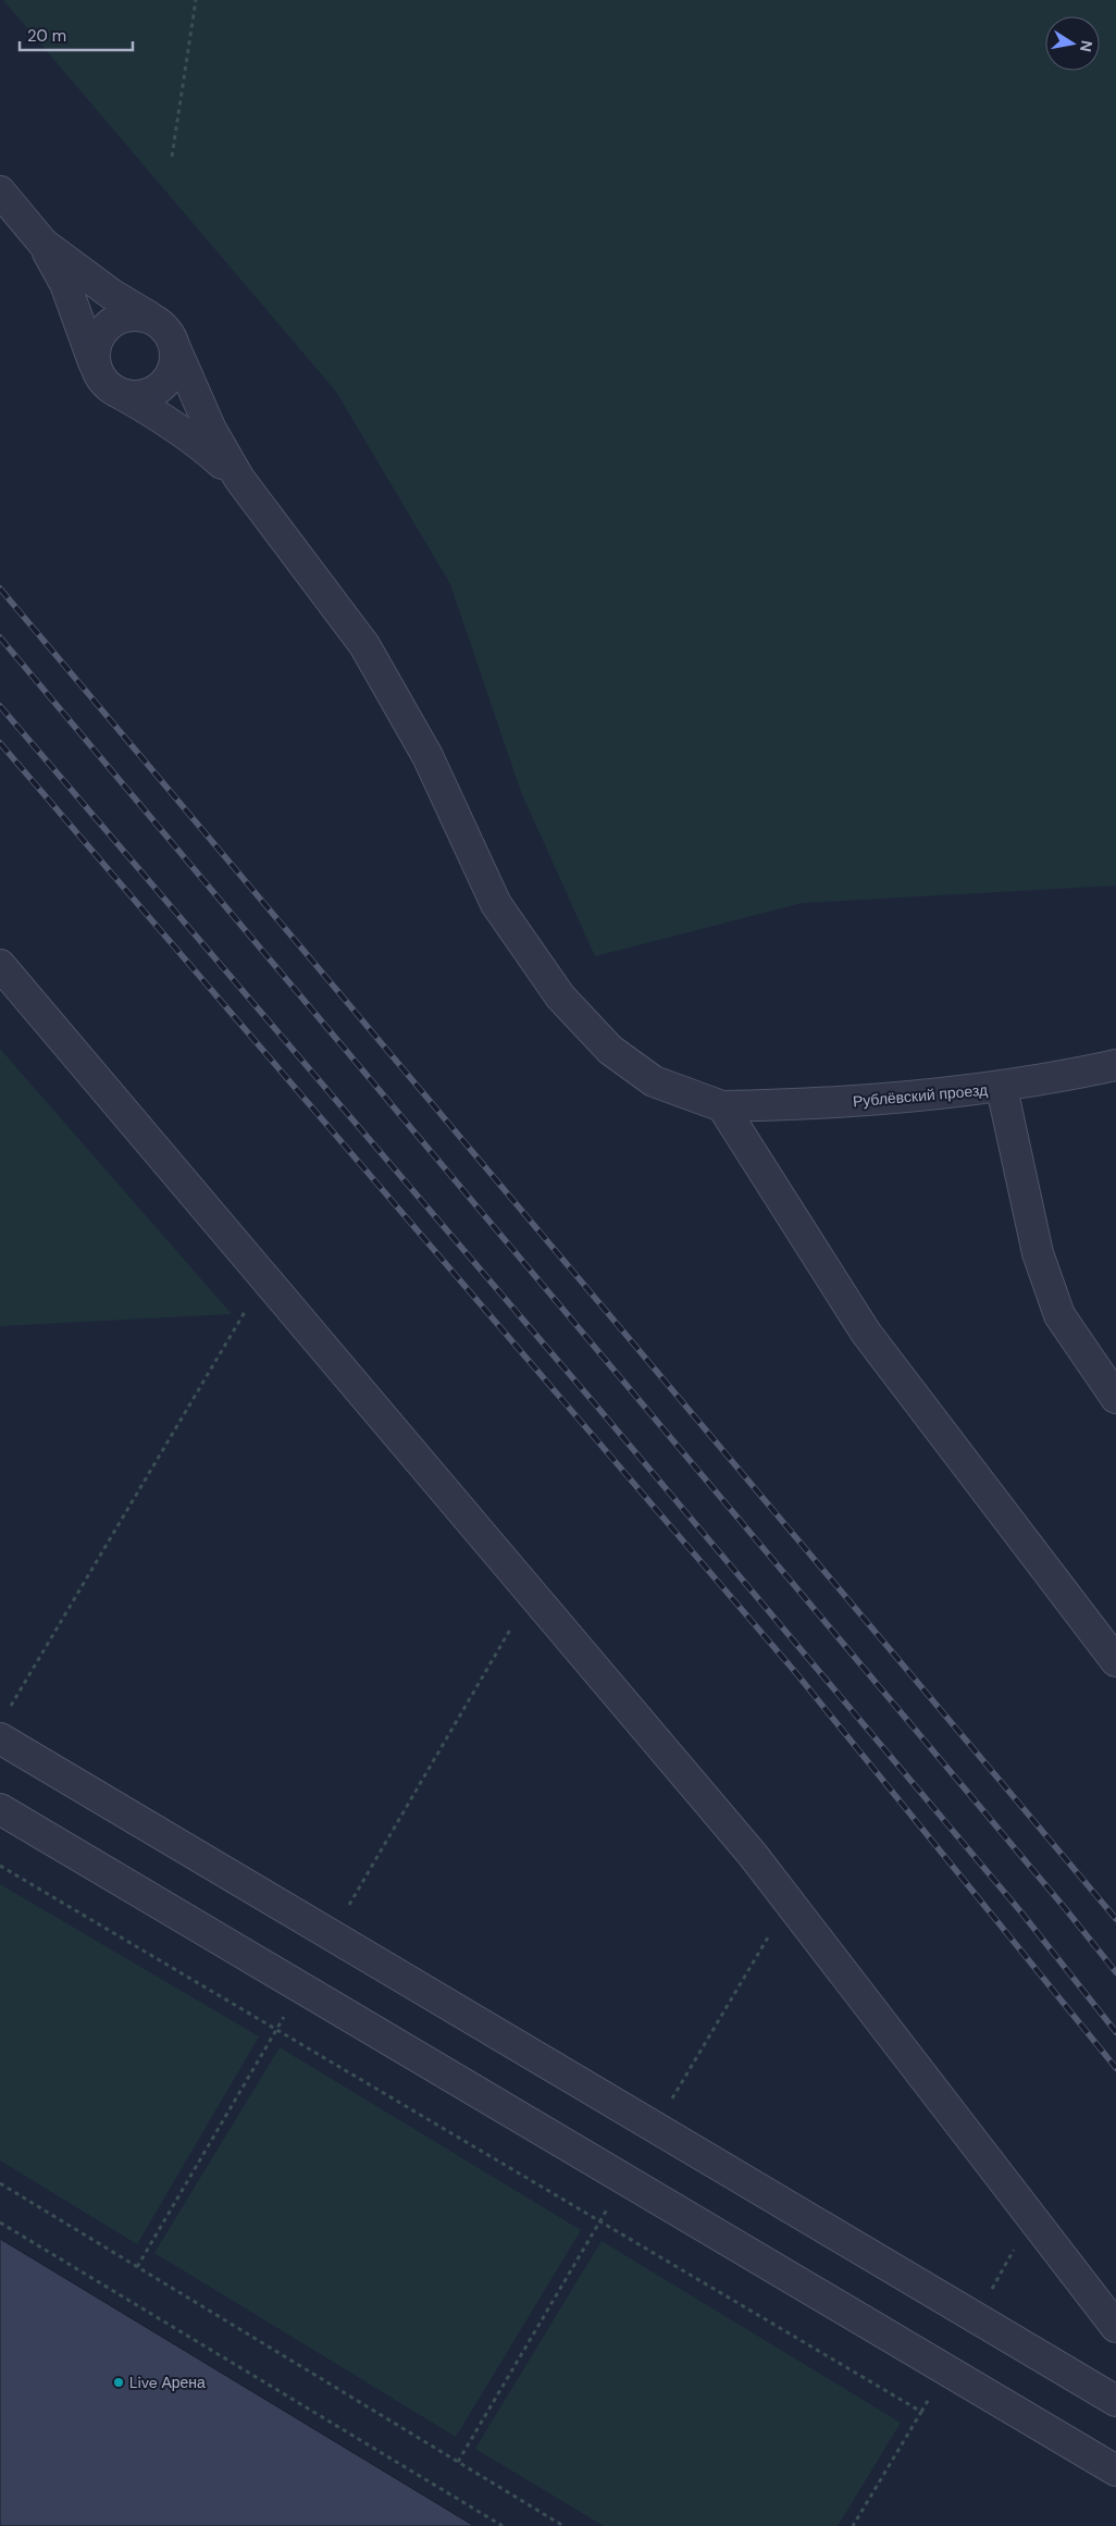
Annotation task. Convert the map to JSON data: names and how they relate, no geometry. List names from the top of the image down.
{
  "streets": {
    "street": ["Рублёвский проезд"]
  },
  "places": ["Live Арена"],
  "scale_bar": "20 m",
  "north": "right"
}
